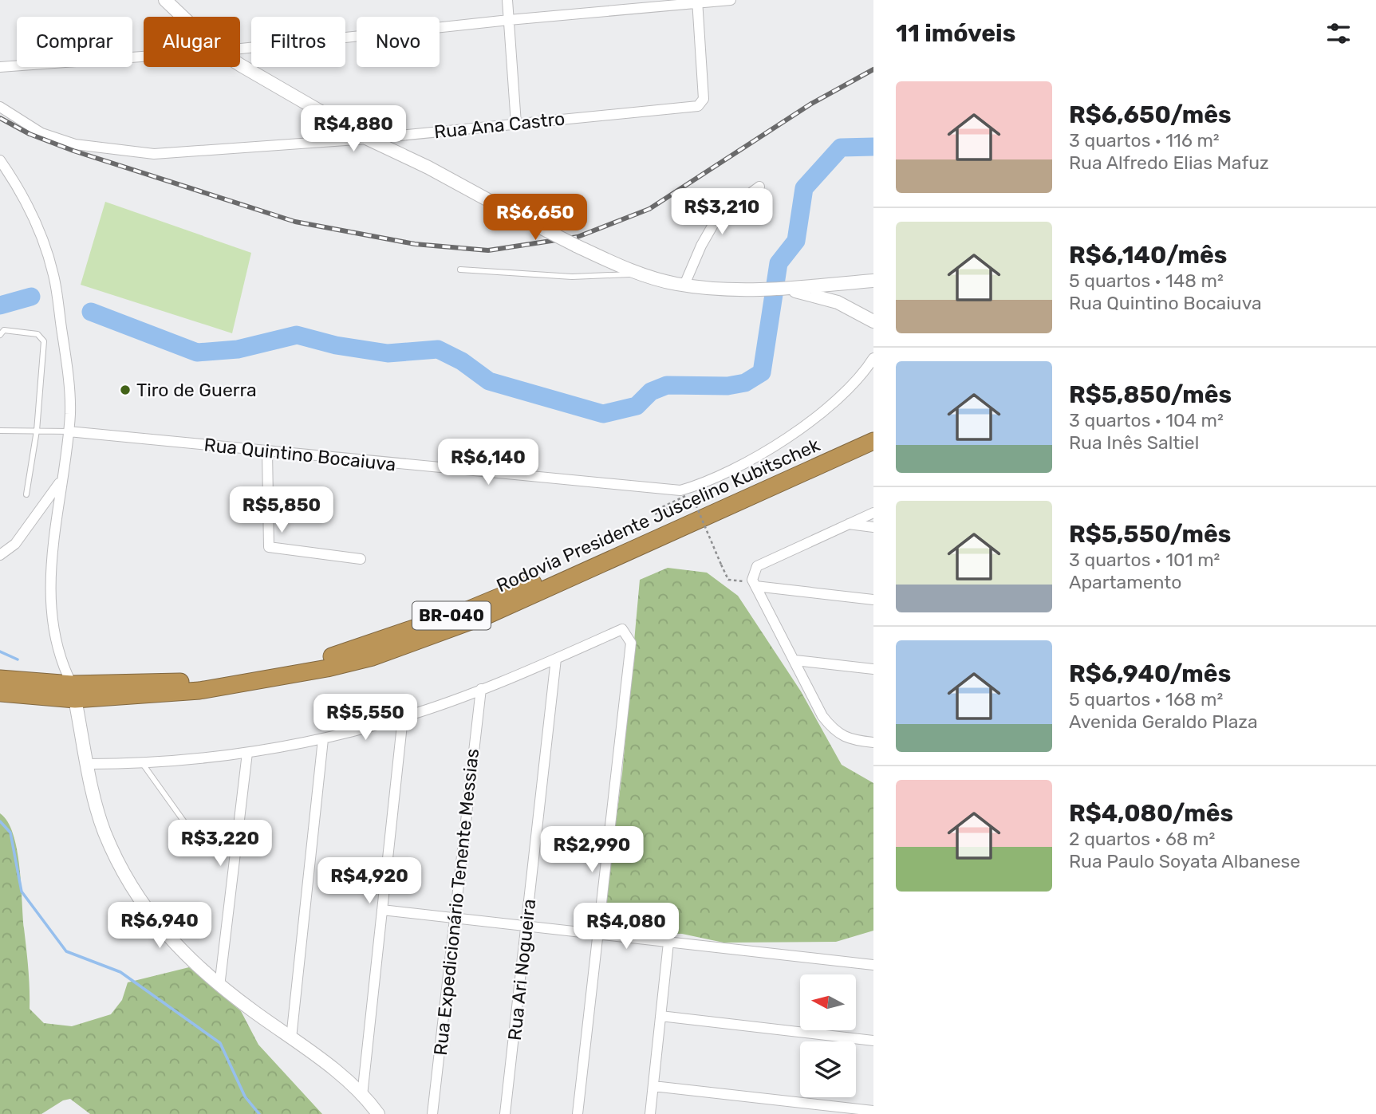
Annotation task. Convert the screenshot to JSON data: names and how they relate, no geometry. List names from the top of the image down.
{
  "streets": {
    "highway": ["Rodovia Presidente Juscelino Kubitschek", "BR-040"],
    "street": [
      "Rua Ana Castro",
      "Rua Quintino Bocaiuva",
      "Rua Expedicionário Tenente Messias",
      "Rua Ari Nogueira"
    ]
  },
  "places": ["Tiro de Guerra"],
  "north": "left",
  "page": {
    "heading": "11 imóveis",
    "chip": [
      "Comprar",
      "Alugar",
      "Filtros",
      "Novo"
    ],
    "list": [
      {
        "name": "R$6,650/mês",
        "note": "3 quartos · 116 m² · Rua Alfredo Elias Mafuz"
      },
      {
        "name": "R$6,140/mês",
        "note": "5 quartos · 148 m² · Rua Quintino Bocaiuva"
      },
      {
        "name": "R$5,850/mês",
        "note": "3 quartos · 104 m² · Rua Inês Saltiel"
      },
      {
        "name": "R$5,550/mês",
        "note": "3 quartos · 101 m² · Apartamento"
      },
      {
        "name": "R$6,940/mês",
        "note": "5 quartos · 168 m² · Avenida Geraldo Plaza"
      },
      {
        "name": "R$4,080/mês",
        "note": "2 quartos · 68 m² · Rua Paulo Soyata Albanese"
      }
    ],
    "price": [
      "R$4,880",
      "R$3,210",
      "R$6,650",
      "R$6,140",
      "R$5,850",
      "R$5,550",
      "R$3,220",
      "R$2,990",
      "R$4,920",
      "R$6,940",
      "R$4,080"
    ]
  }
}
